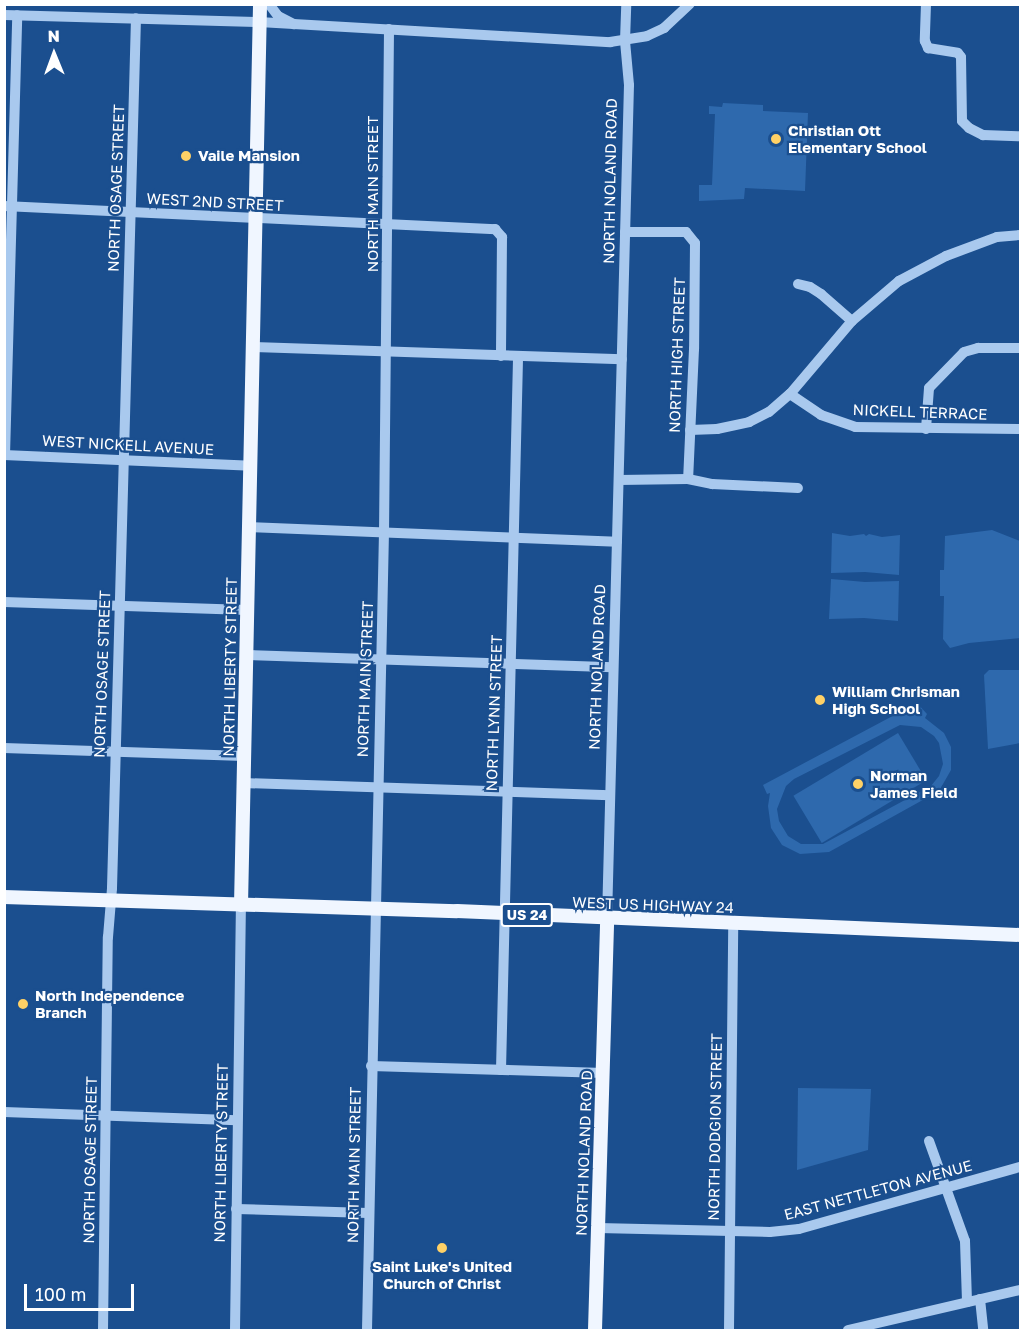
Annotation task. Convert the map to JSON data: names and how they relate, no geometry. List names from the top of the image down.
{
  "streets": {
    "main road": [
      "NORTH NOLAND ROAD",
      "NORTH LIBERTY STREET",
      "WEST US HIGHWAY 24",
      "US 24"
    ],
    "street": [
      "NORTH OSAGE STREET",
      "NORTH MAIN STREET",
      "WEST 2ND STREET",
      "NORTH HIGH STREET",
      "NICKELL TERRACE",
      "WEST NICKELL AVENUE",
      "NORTH LYNN STREET",
      "NORTH DODGION STREET",
      "EAST NETTLETON AVENUE"
    ]
  },
  "crossings": [
    ["NORTH NOLAND ROAD", "NORTH HIGH STREET"],
    ["NORTH NOLAND ROAD", "WEST US HIGHWAY 24"],
    ["NORTH NOLAND ROAD", "EAST NETTLETON AVENUE"],
    ["NORTH OSAGE STREET", "WEST 2ND STREET"],
    ["NORTH OSAGE STREET", "WEST NICKELL AVENUE"],
    ["NORTH OSAGE STREET", "WEST US HIGHWAY 24"],
    ["NORTH OSAGE STREET", "US 24"],
    ["NORTH MAIN STREET", "WEST 2ND STREET"],
    ["NORTH MAIN STREET", "WEST US HIGHWAY 24"],
    ["WEST 2ND STREET", "NORTH LIBERTY STREET"],
    ["WEST NICKELL AVENUE", "NORTH LIBERTY STREET"],
    ["NORTH LIBERTY STREET", "WEST US HIGHWAY 24"],
    ["NORTH LYNN STREET", "WEST US HIGHWAY 24"],
    ["WEST US HIGHWAY 24", "US 24"],
    ["WEST US HIGHWAY 24", "NORTH DODGION STREET"],
    ["NORTH DODGION STREET", "EAST NETTLETON AVENUE"]
  ],
  "places": [
    "Christian Ott Elementary School",
    "Vaile Mansion",
    "William Chrisman High School",
    "Norman James Field",
    "North Independence Branch",
    "Saint Luke's United Church of Christ"
  ],
  "scale_bar": "100 m",
  "north": "top"
}
